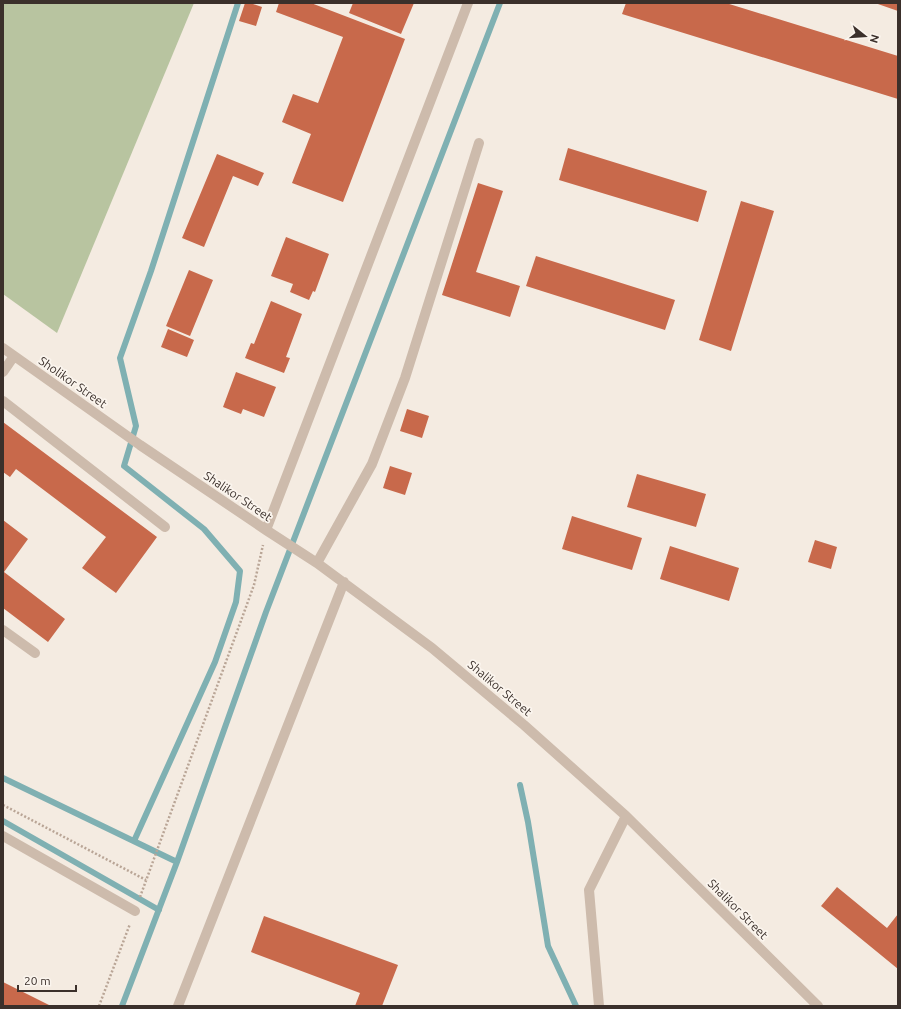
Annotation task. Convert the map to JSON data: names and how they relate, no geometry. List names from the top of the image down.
{
  "streets": {
    "street": ["Sholikor Street", "Shаlikor Street"]
  },
  "crossings": [
    ["Sholikor Street", "Shаlikor Street"]
  ],
  "scale_bar": "20 m",
  "north": "right"
}
